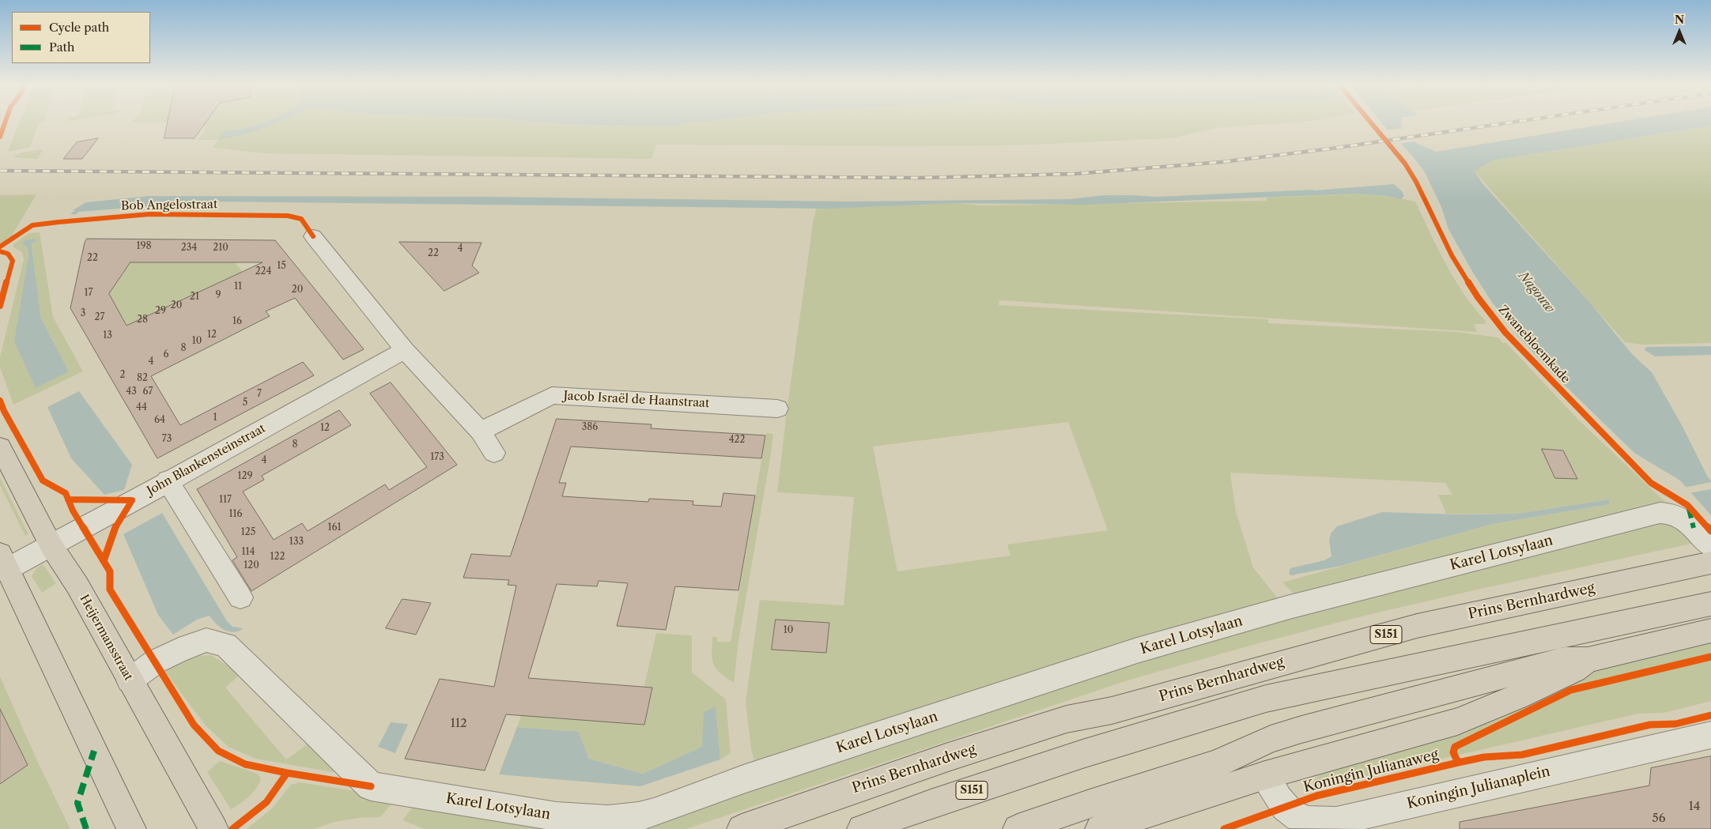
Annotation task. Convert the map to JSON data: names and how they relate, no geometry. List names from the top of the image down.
{
  "streets": {
    "main road": [
      "Prins Bernhardweg",
      "S151",
      "Heijermansstraat",
      "Koningin Julianaweg"
    ],
    "street": [
      "Jacob Israël de Haanstraat",
      "John Blankensteinstraat",
      "Karel Lotsylaan",
      "Koningin Julianaplein"
    ],
    "cycle path": ["Bob Angelostraat", "Zwanebloemkade"]
  },
  "crossings": [
    ["John Blankensteinstraat", "Heijermansstraat"],
    ["Karel Lotsylaan", "Prins Bernhardweg"],
    ["Karel Lotsylaan", "Heijermansstraat"],
    ["Koningin Julianaweg", "Koningin Julianaplein"]
  ],
  "water": ["Nagouw"],
  "house_numbers": [
    "198",
    "234",
    "210",
    "4",
    "22",
    "22",
    "15",
    "224",
    "11",
    "20",
    "17",
    "9",
    "21",
    "20",
    "29",
    "3",
    "27",
    "28",
    "16",
    "12",
    "13",
    "10",
    "8",
    "6",
    "4",
    "2",
    "82",
    "43",
    "67",
    "7",
    "5",
    "44",
    "1",
    "64",
    "386",
    "12",
    "73",
    "422",
    "8",
    "173",
    "4",
    "129",
    "117",
    "116",
    "161",
    "125",
    "133",
    "114",
    "122",
    "120",
    "10",
    "112",
    "14",
    "56"
  ],
  "legend": ["Cycle path", "Path"],
  "north": "top"
}
